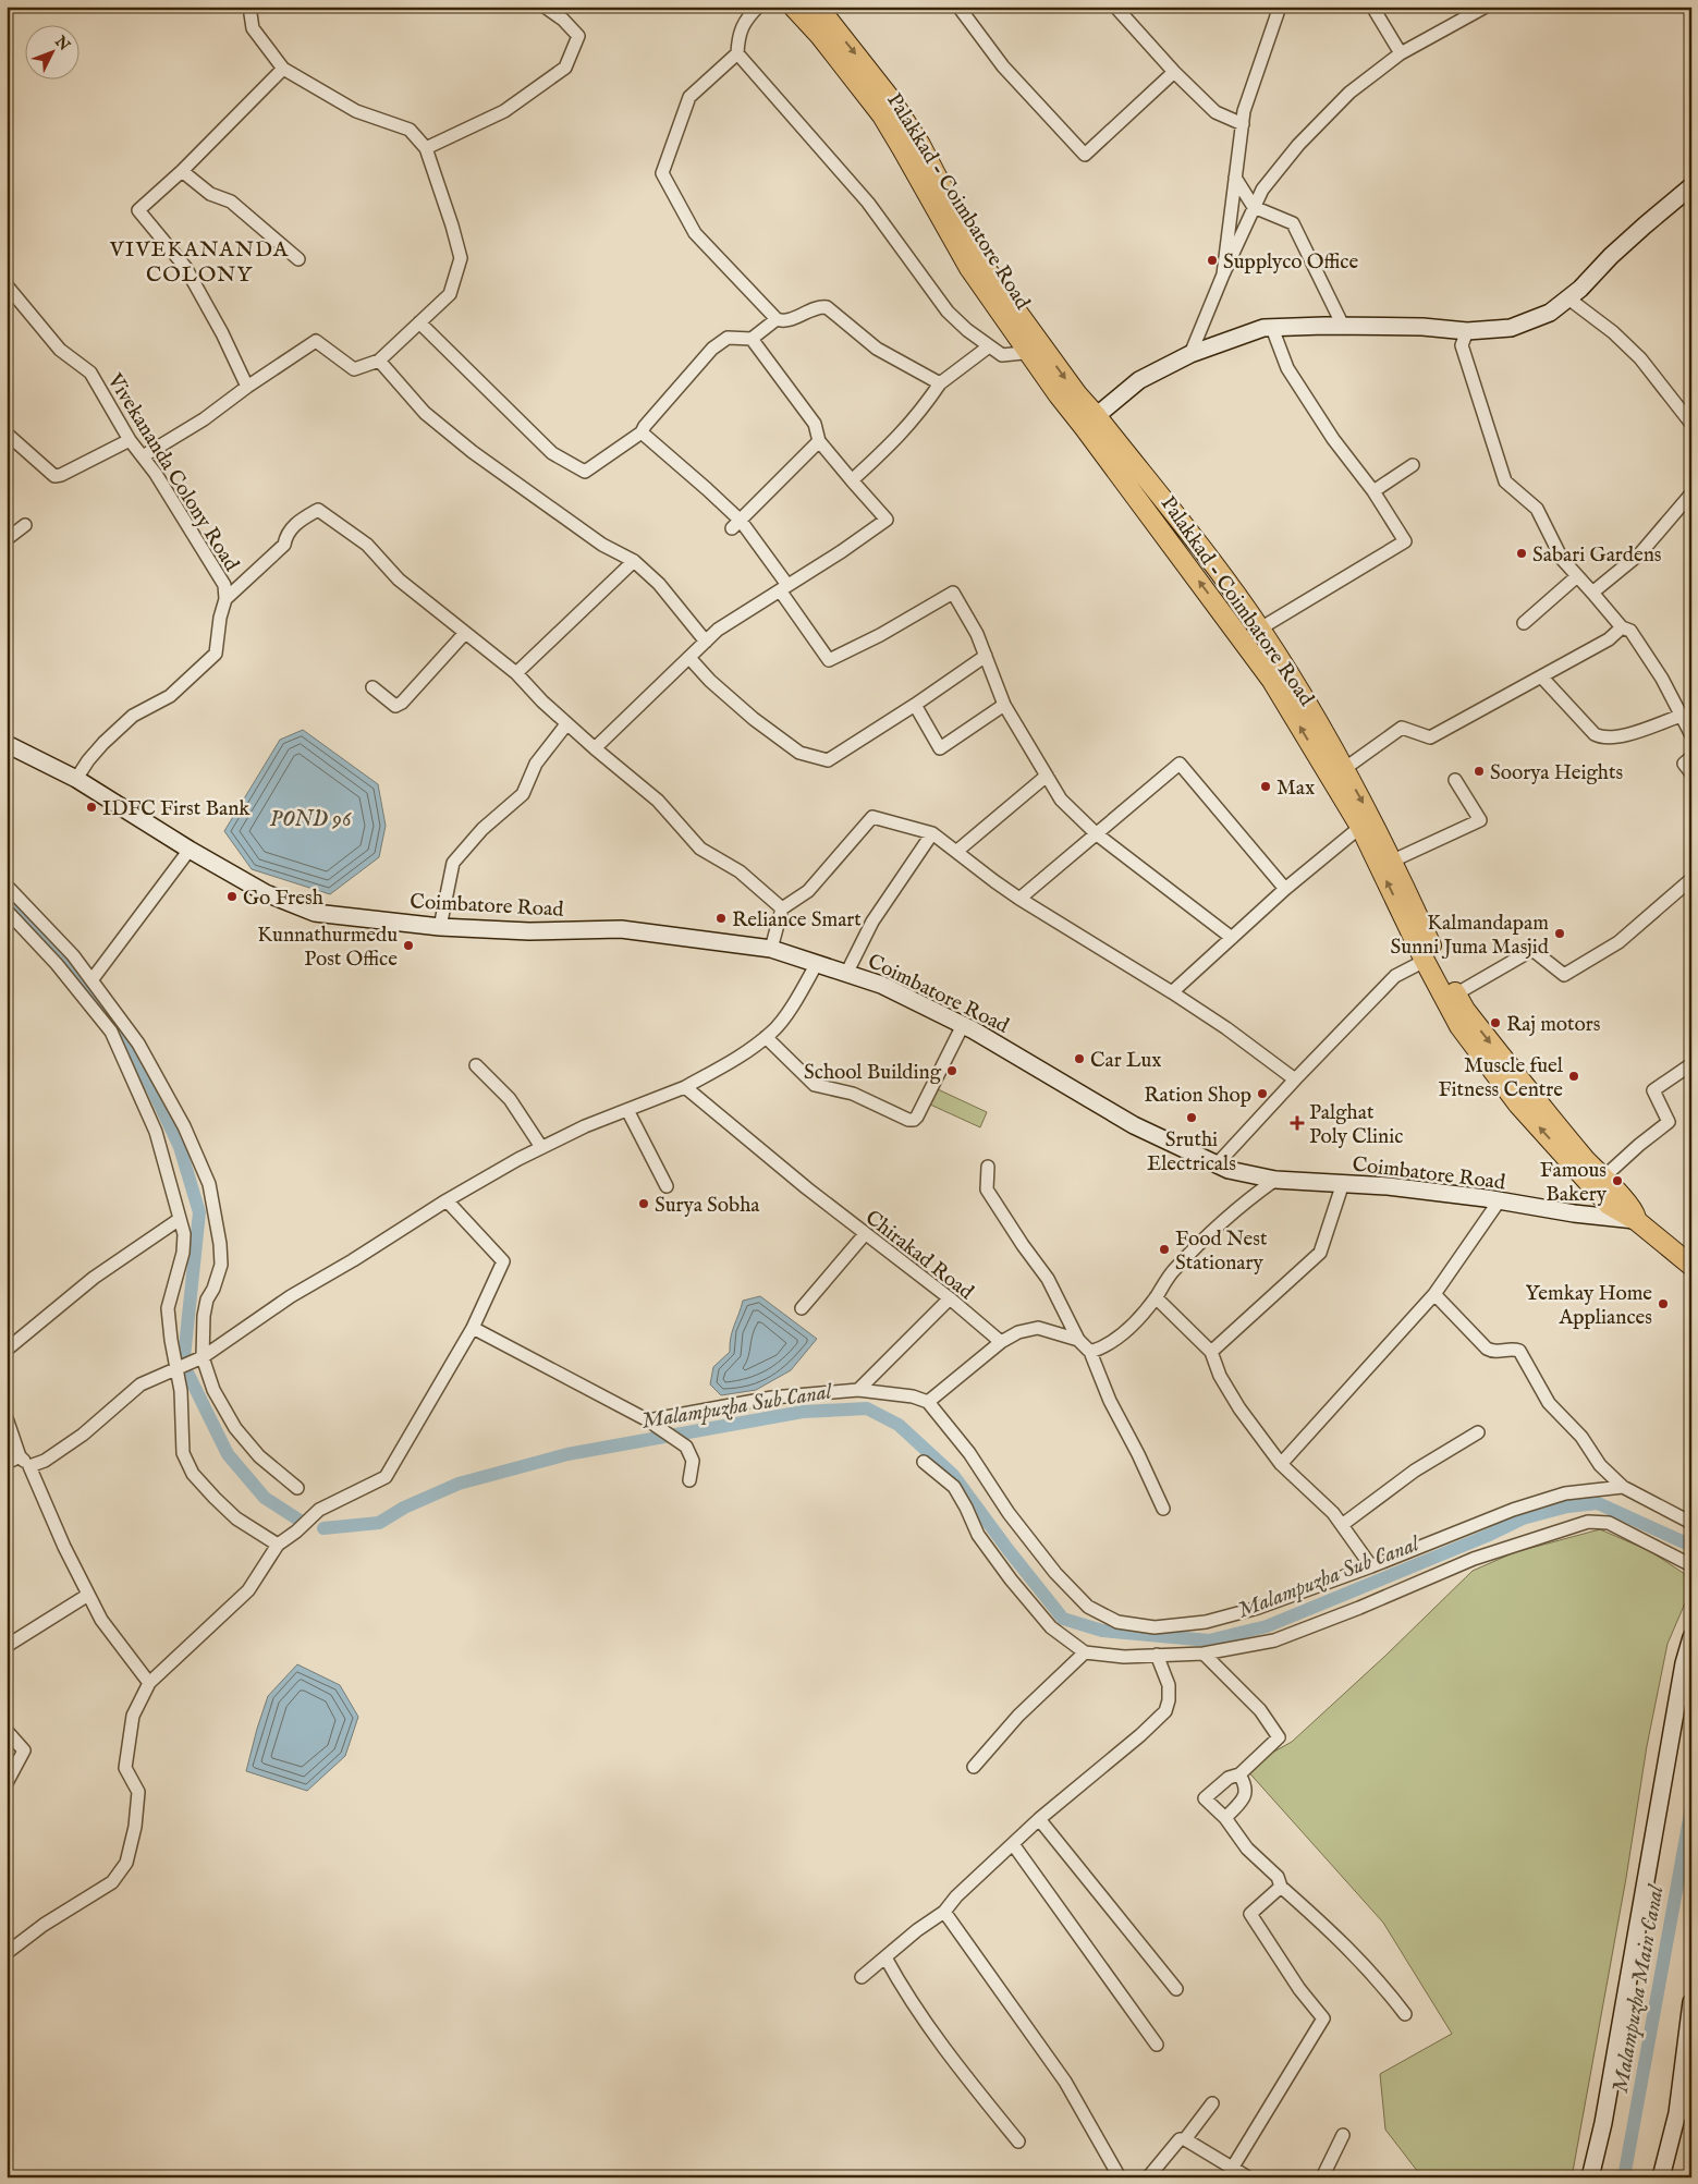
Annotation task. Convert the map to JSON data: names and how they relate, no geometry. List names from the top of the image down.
{
  "streets": {
    "main road": ["Palakkad - Coimbatore Road", "Coimbatore Road"],
    "street": ["Vivekananda Colony Road", "Chirakad Road"]
  },
  "crossings": [
    ["Palakkad - Coimbatore Road", "Coimbatore Road"],
    ["Vivekananda Colony Road", "Coimbatore Road"]
  ],
  "districts": ["VIVEKANANDA COLONY"],
  "water": ["POND 96", "Malampuzha Sub Canal", "Malampuzha Main Canal"],
  "places": {
    "other": [
      "Supplyco Office",
      "Sabari Gardens",
      "Soorya Heights",
      "Max",
      "IDFC First Bank",
      "Go Fresh",
      "Reliance Smart",
      "Kalmandapam Sunni Juma Masjid",
      "Kunnathurmedu Post Office",
      "Raj motors",
      "Car Lux",
      "School Building",
      "Muscle fuel Fitness Centre",
      "Ration Shop",
      "Sruthi Electricals",
      "Famous Bakery",
      "Surya Sobha",
      "Food Nest Stationary",
      "Yemkay Home Appliances"
    ],
    "health": ["Palghat Poly Clinic"]
  },
  "north": "top right"
}
